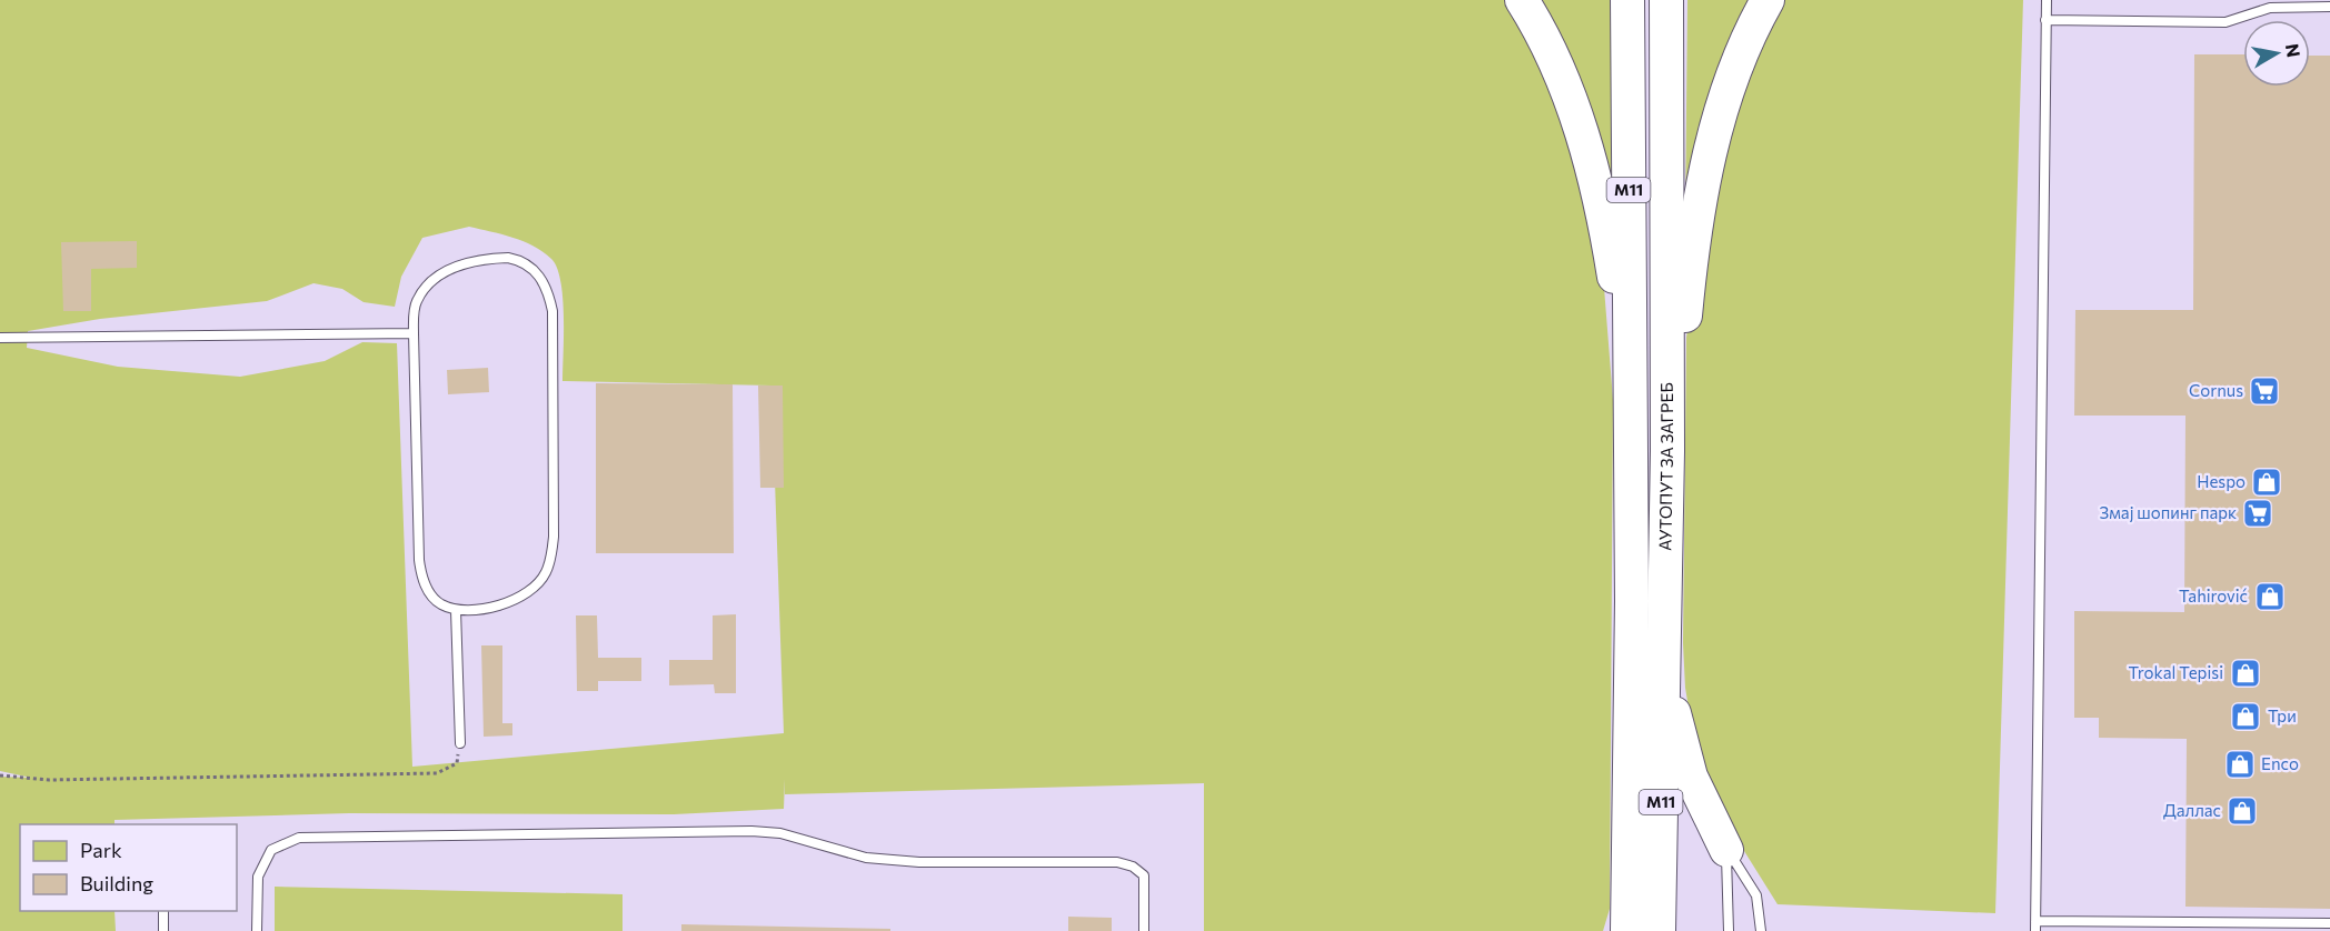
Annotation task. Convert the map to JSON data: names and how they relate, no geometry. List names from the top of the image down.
{
  "streets": {
    "highway": ["M11", "АУТОПУТ ЗА ЗАГРЕБ"]
  },
  "places": {
    "supermarket": ["Cornus", "Змај шопинг парк"],
    "shop": [
      "Hespo",
      "Tahirović",
      "Trokal Tepisi",
      "Три",
      "Enco",
      "Даллас"
    ]
  },
  "legend": ["Park", "Building"],
  "north": "right"
}
